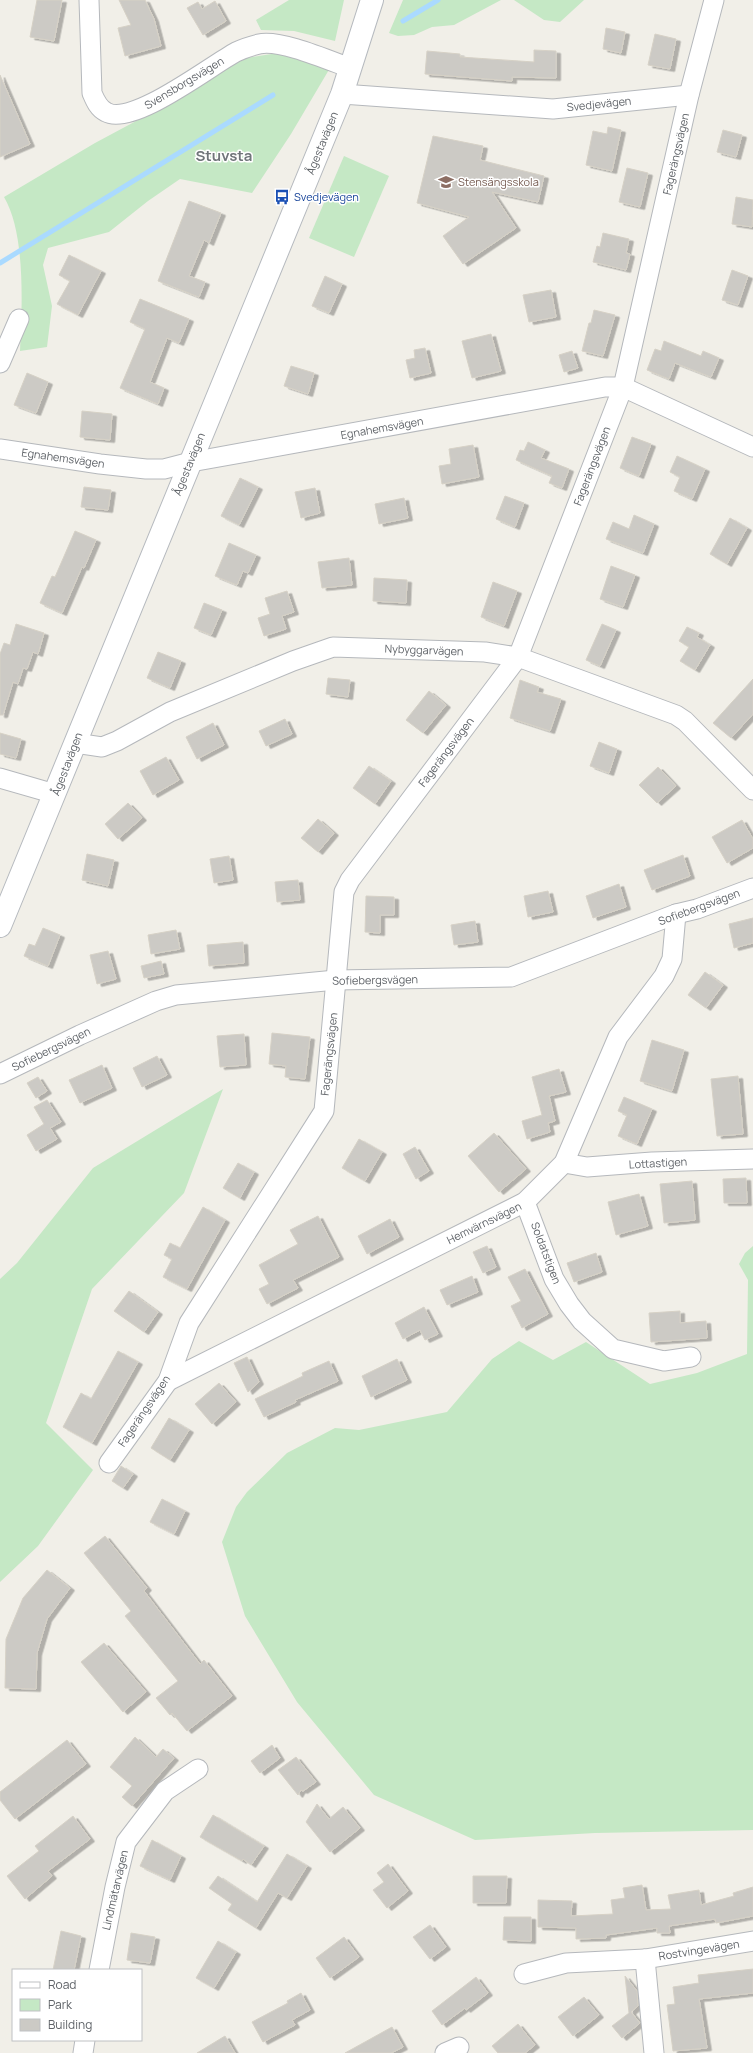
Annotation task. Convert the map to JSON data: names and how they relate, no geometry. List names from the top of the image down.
{
  "streets": {
    "main road": ["Ågestavägen"],
    "street": [
      "Svensborgsvägen",
      "Svedjevägen",
      "Fagerängsvägen",
      "Egnahemsvägen",
      "Nybyggarvägen",
      "Sofiebergsvägen",
      "Lottastigen",
      "Hemvärnsvägen",
      "Soldatstigen",
      "Lindmätarvägen",
      "Rostvingevägen"
    ]
  },
  "crossings": [
    ["Svensborgsvägen", "Ågestavägen"],
    ["Svedjevägen", "Ågestavägen"],
    ["Svedjevägen", "Fagerängsvägen"],
    ["Ågestavägen", "Egnahemsvägen"],
    ["Ågestavägen", "Nybyggarvägen"],
    ["Fagerängsvägen", "Egnahemsvägen"],
    ["Fagerängsvägen", "Nybyggarvägen"],
    ["Fagerängsvägen", "Sofiebergsvägen"],
    ["Fagerängsvägen", "Hemvärnsvägen"],
    ["Sofiebergsvägen", "Hemvärnsvägen"],
    ["Lottastigen", "Hemvärnsvägen"],
    ["Hemvärnsvägen", "Soldatstigen"]
  ],
  "districts": ["Stuvsta"],
  "places": {
    "school or university": ["Stensängsskola"],
    "bus stop": ["Svedjevägen"]
  },
  "legend": ["Road", "Park", "Building"]
}
